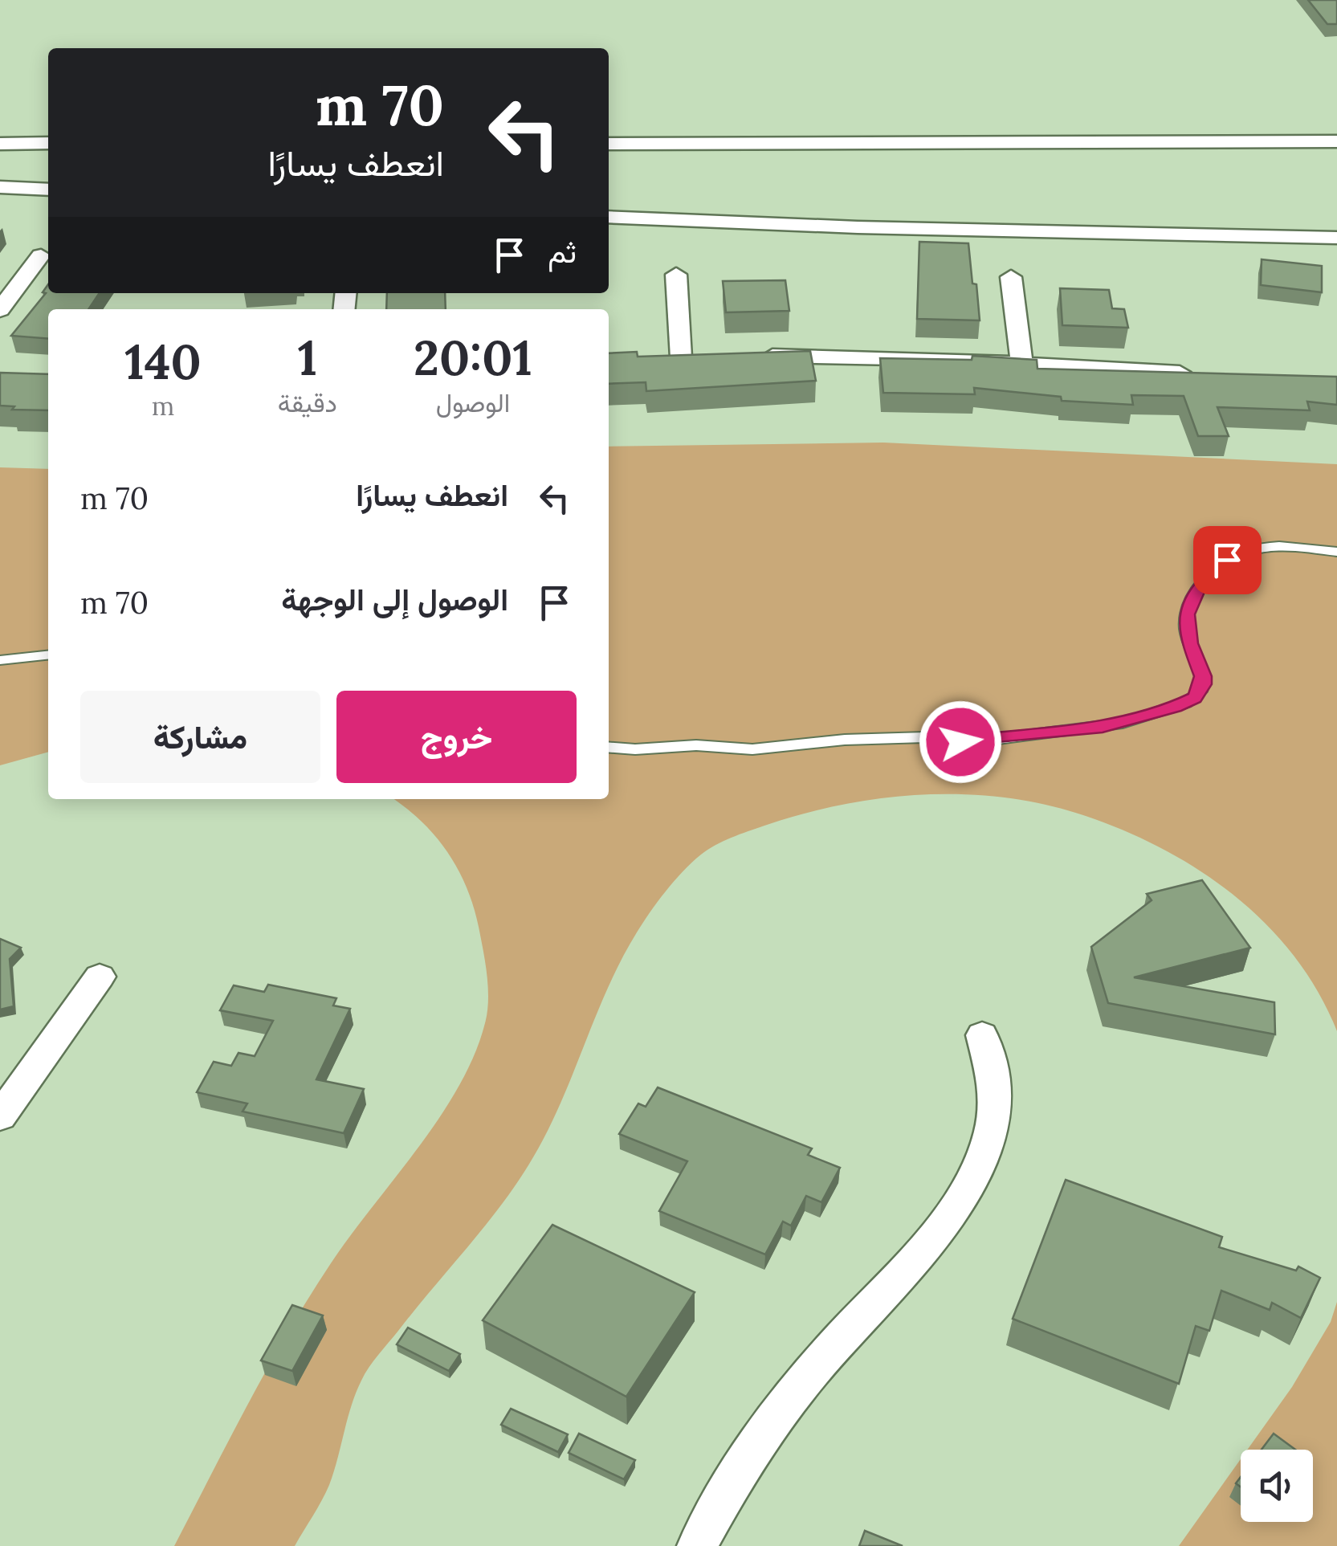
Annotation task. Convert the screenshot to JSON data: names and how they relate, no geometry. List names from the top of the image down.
{
  "page": {
    "turn": ["70 m", "انعطف يسارًا"],
    "then": "ثم",
    "eta": [
      "20:01",
      "الوصول",
      "1",
      "دقيقة",
      "140",
      "m"
    ],
    "list": [
      {
        "name": "انعطف يسارًا",
        "value": "70 m"
      },
      {
        "name": "الوصول إلى الوجهة",
        "value": "70 m"
      }
    ],
    "buttons": ["خروج", "مشاركة"]
  }
}
